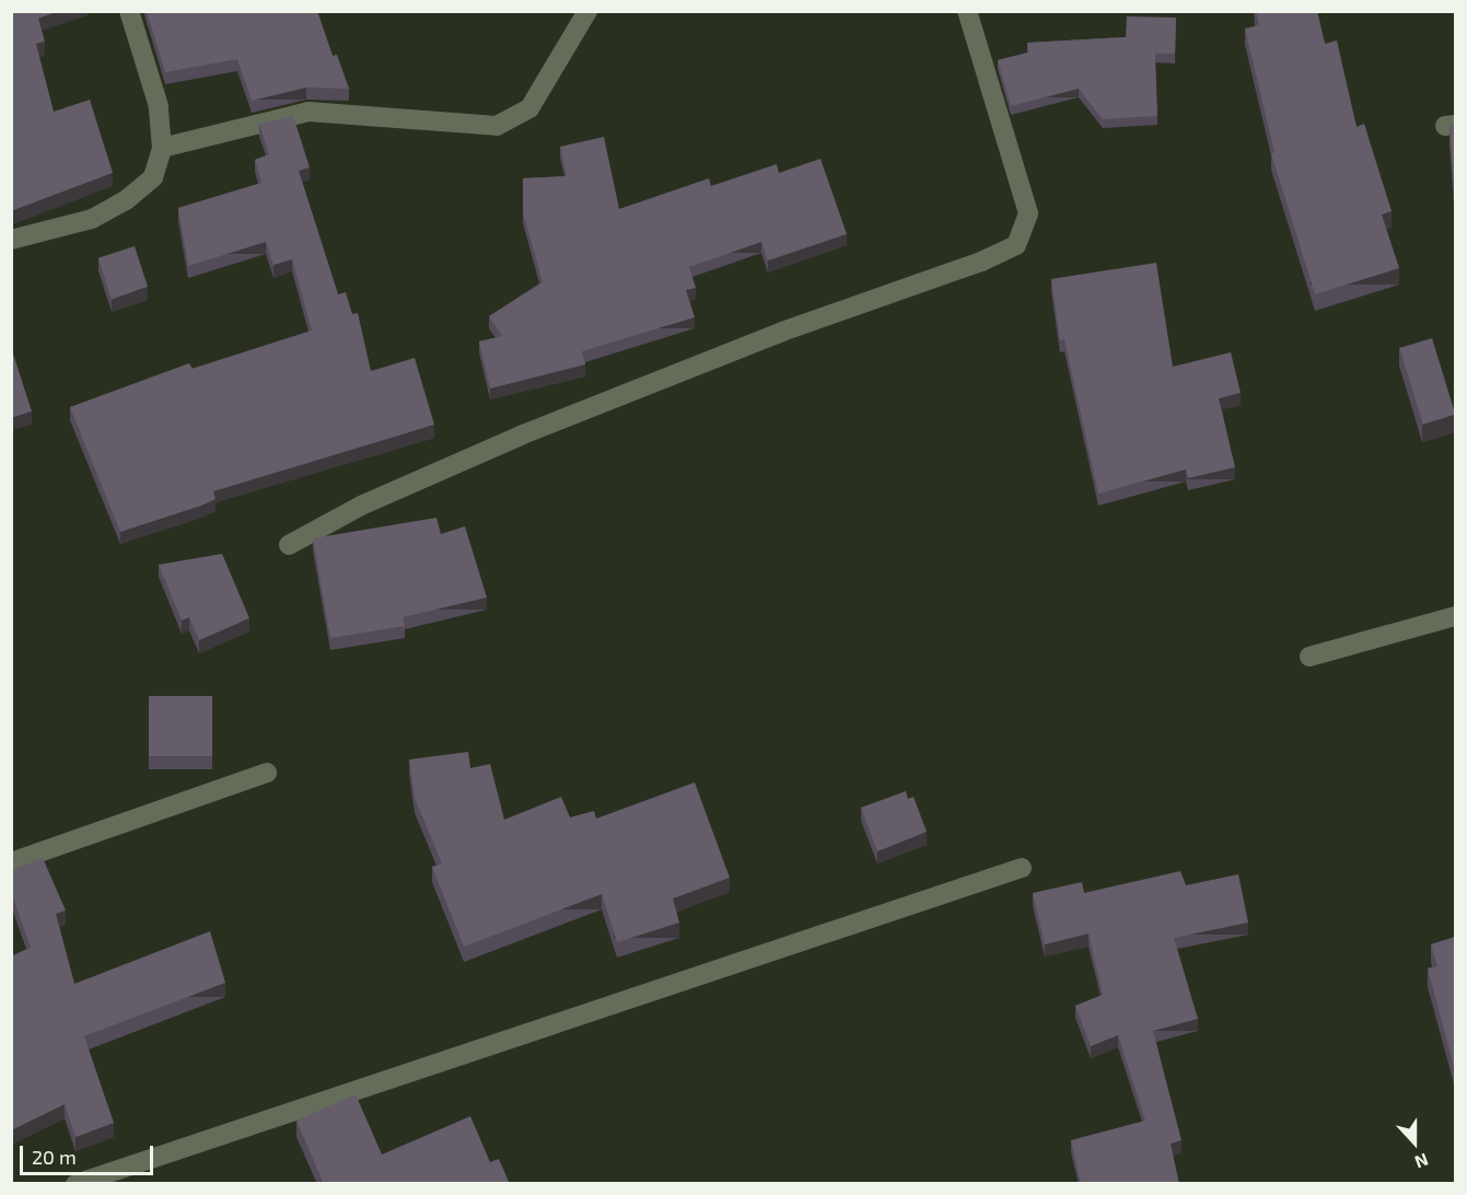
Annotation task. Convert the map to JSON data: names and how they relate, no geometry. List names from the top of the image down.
{
  "scale_bar": "20 m",
  "north": "bottom"
}
